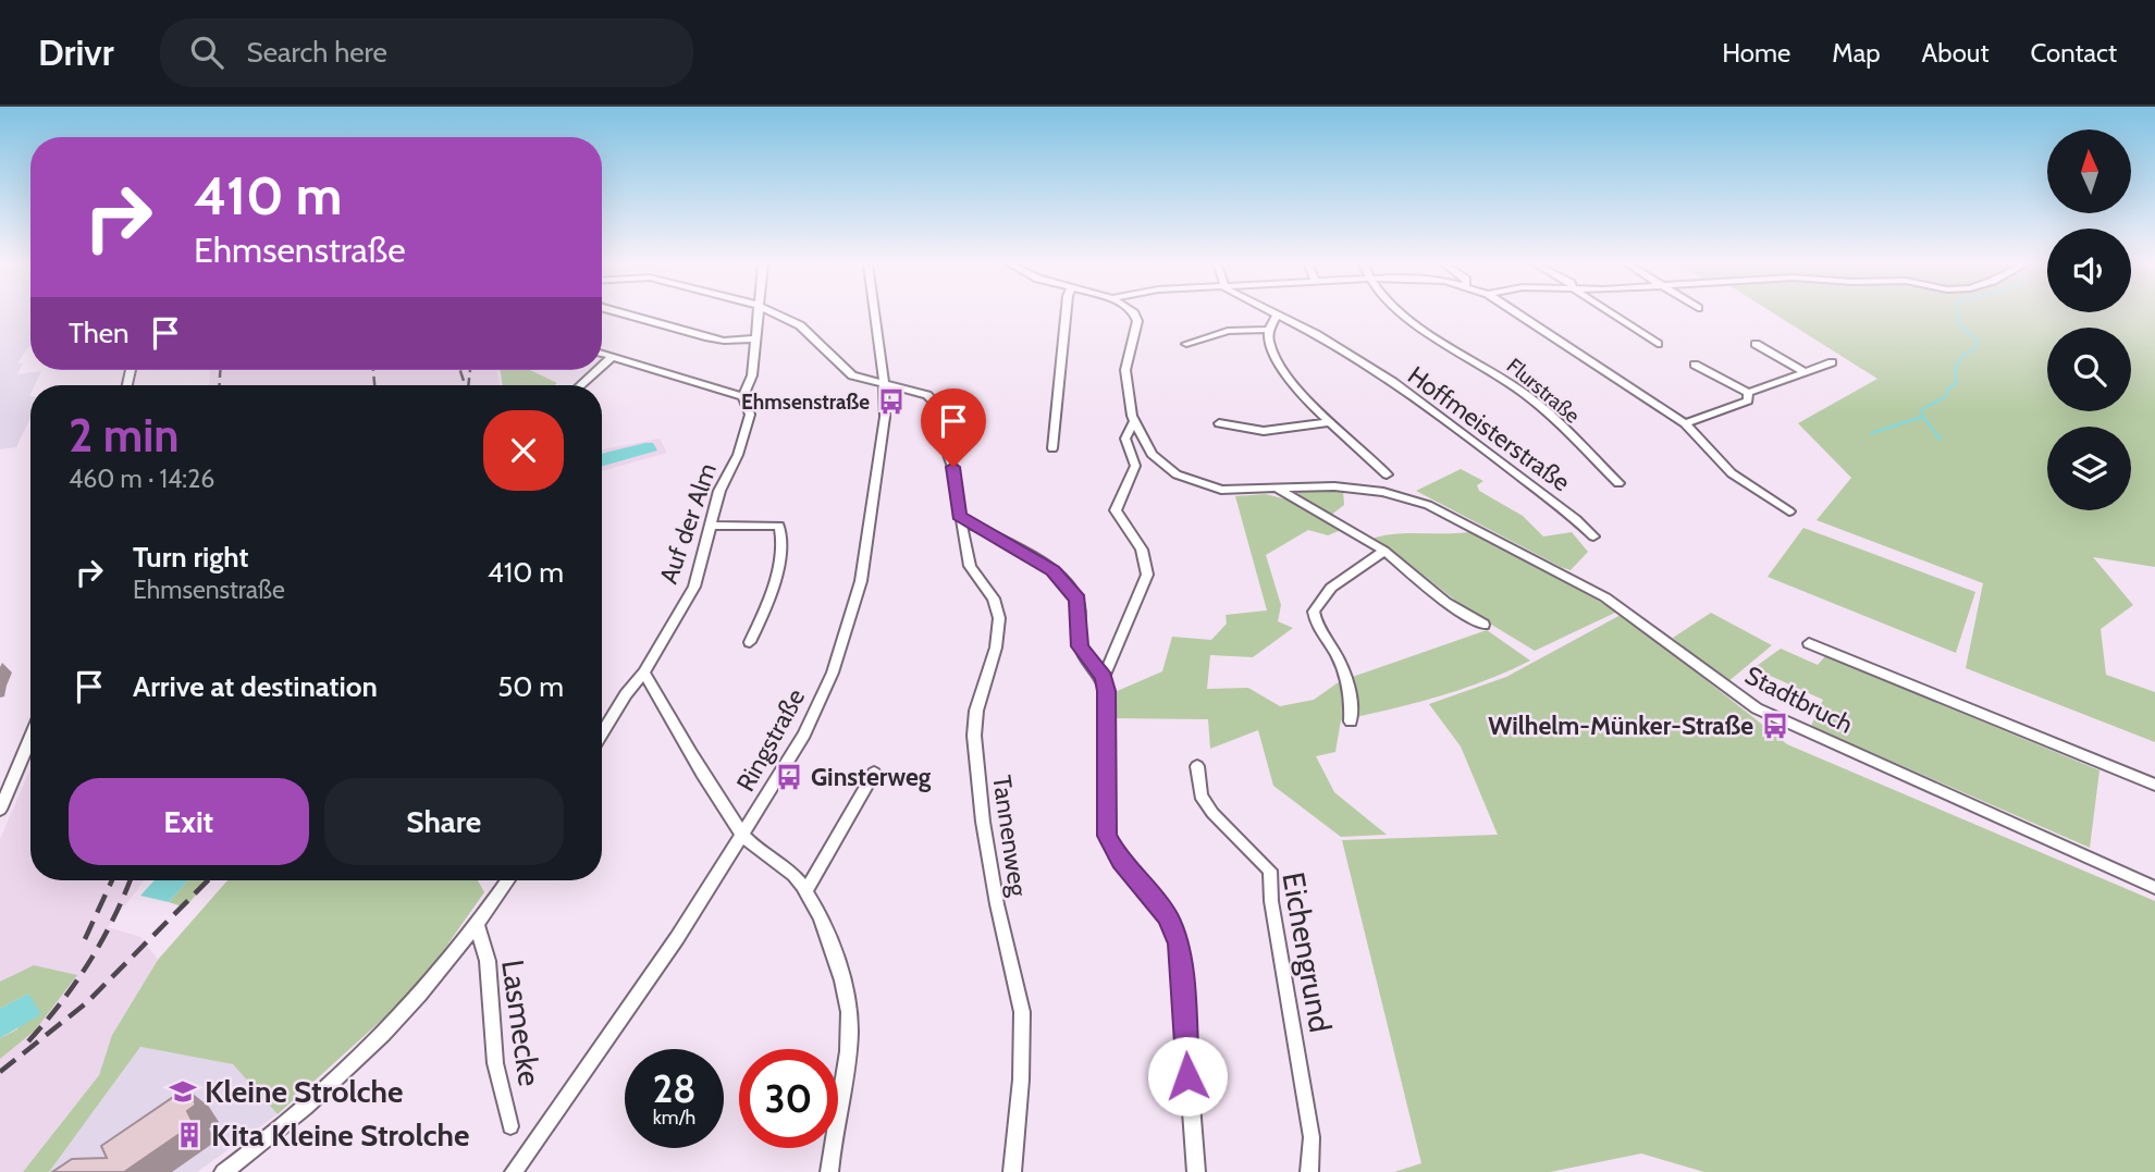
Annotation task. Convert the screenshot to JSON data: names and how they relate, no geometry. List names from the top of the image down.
{
  "streets": {
    "street": [
      "Flurstraße",
      "Hoffmeisterstraße",
      "Auf der Alm",
      "Stadtbruch",
      "Ringstraße",
      "Tannenweg",
      "Eichengrund",
      "Lasmecke"
    ]
  },
  "places": {
    "bus stop": ["Ehmsenstraße", "Wilhelm-Münker-Straße", "Ginsterweg"],
    "school or university": ["Kleine Strolche"],
    "building": ["Kita Kleine Strolche"]
  },
  "north": "top",
  "page": {
    "header": "Drivr",
    "search": "Search here",
    "nav": [
      "Home",
      "Map",
      "About",
      "Contact"
    ],
    "turn": ["410 m", "Ehmsenstraße"],
    "then": "Then",
    "heading": ["2 min", "460 m · 14:26"],
    "list": [
      {
        "name": "Turn right",
        "note": "Ehmsenstraße",
        "value": "410 m"
      },
      {
        "name": "Arrive at destination",
        "value": "50 m"
      }
    ],
    "buttons": ["Exit", "Share"],
    "speed": "28 km/h",
    "limit": "30"
  }
}
